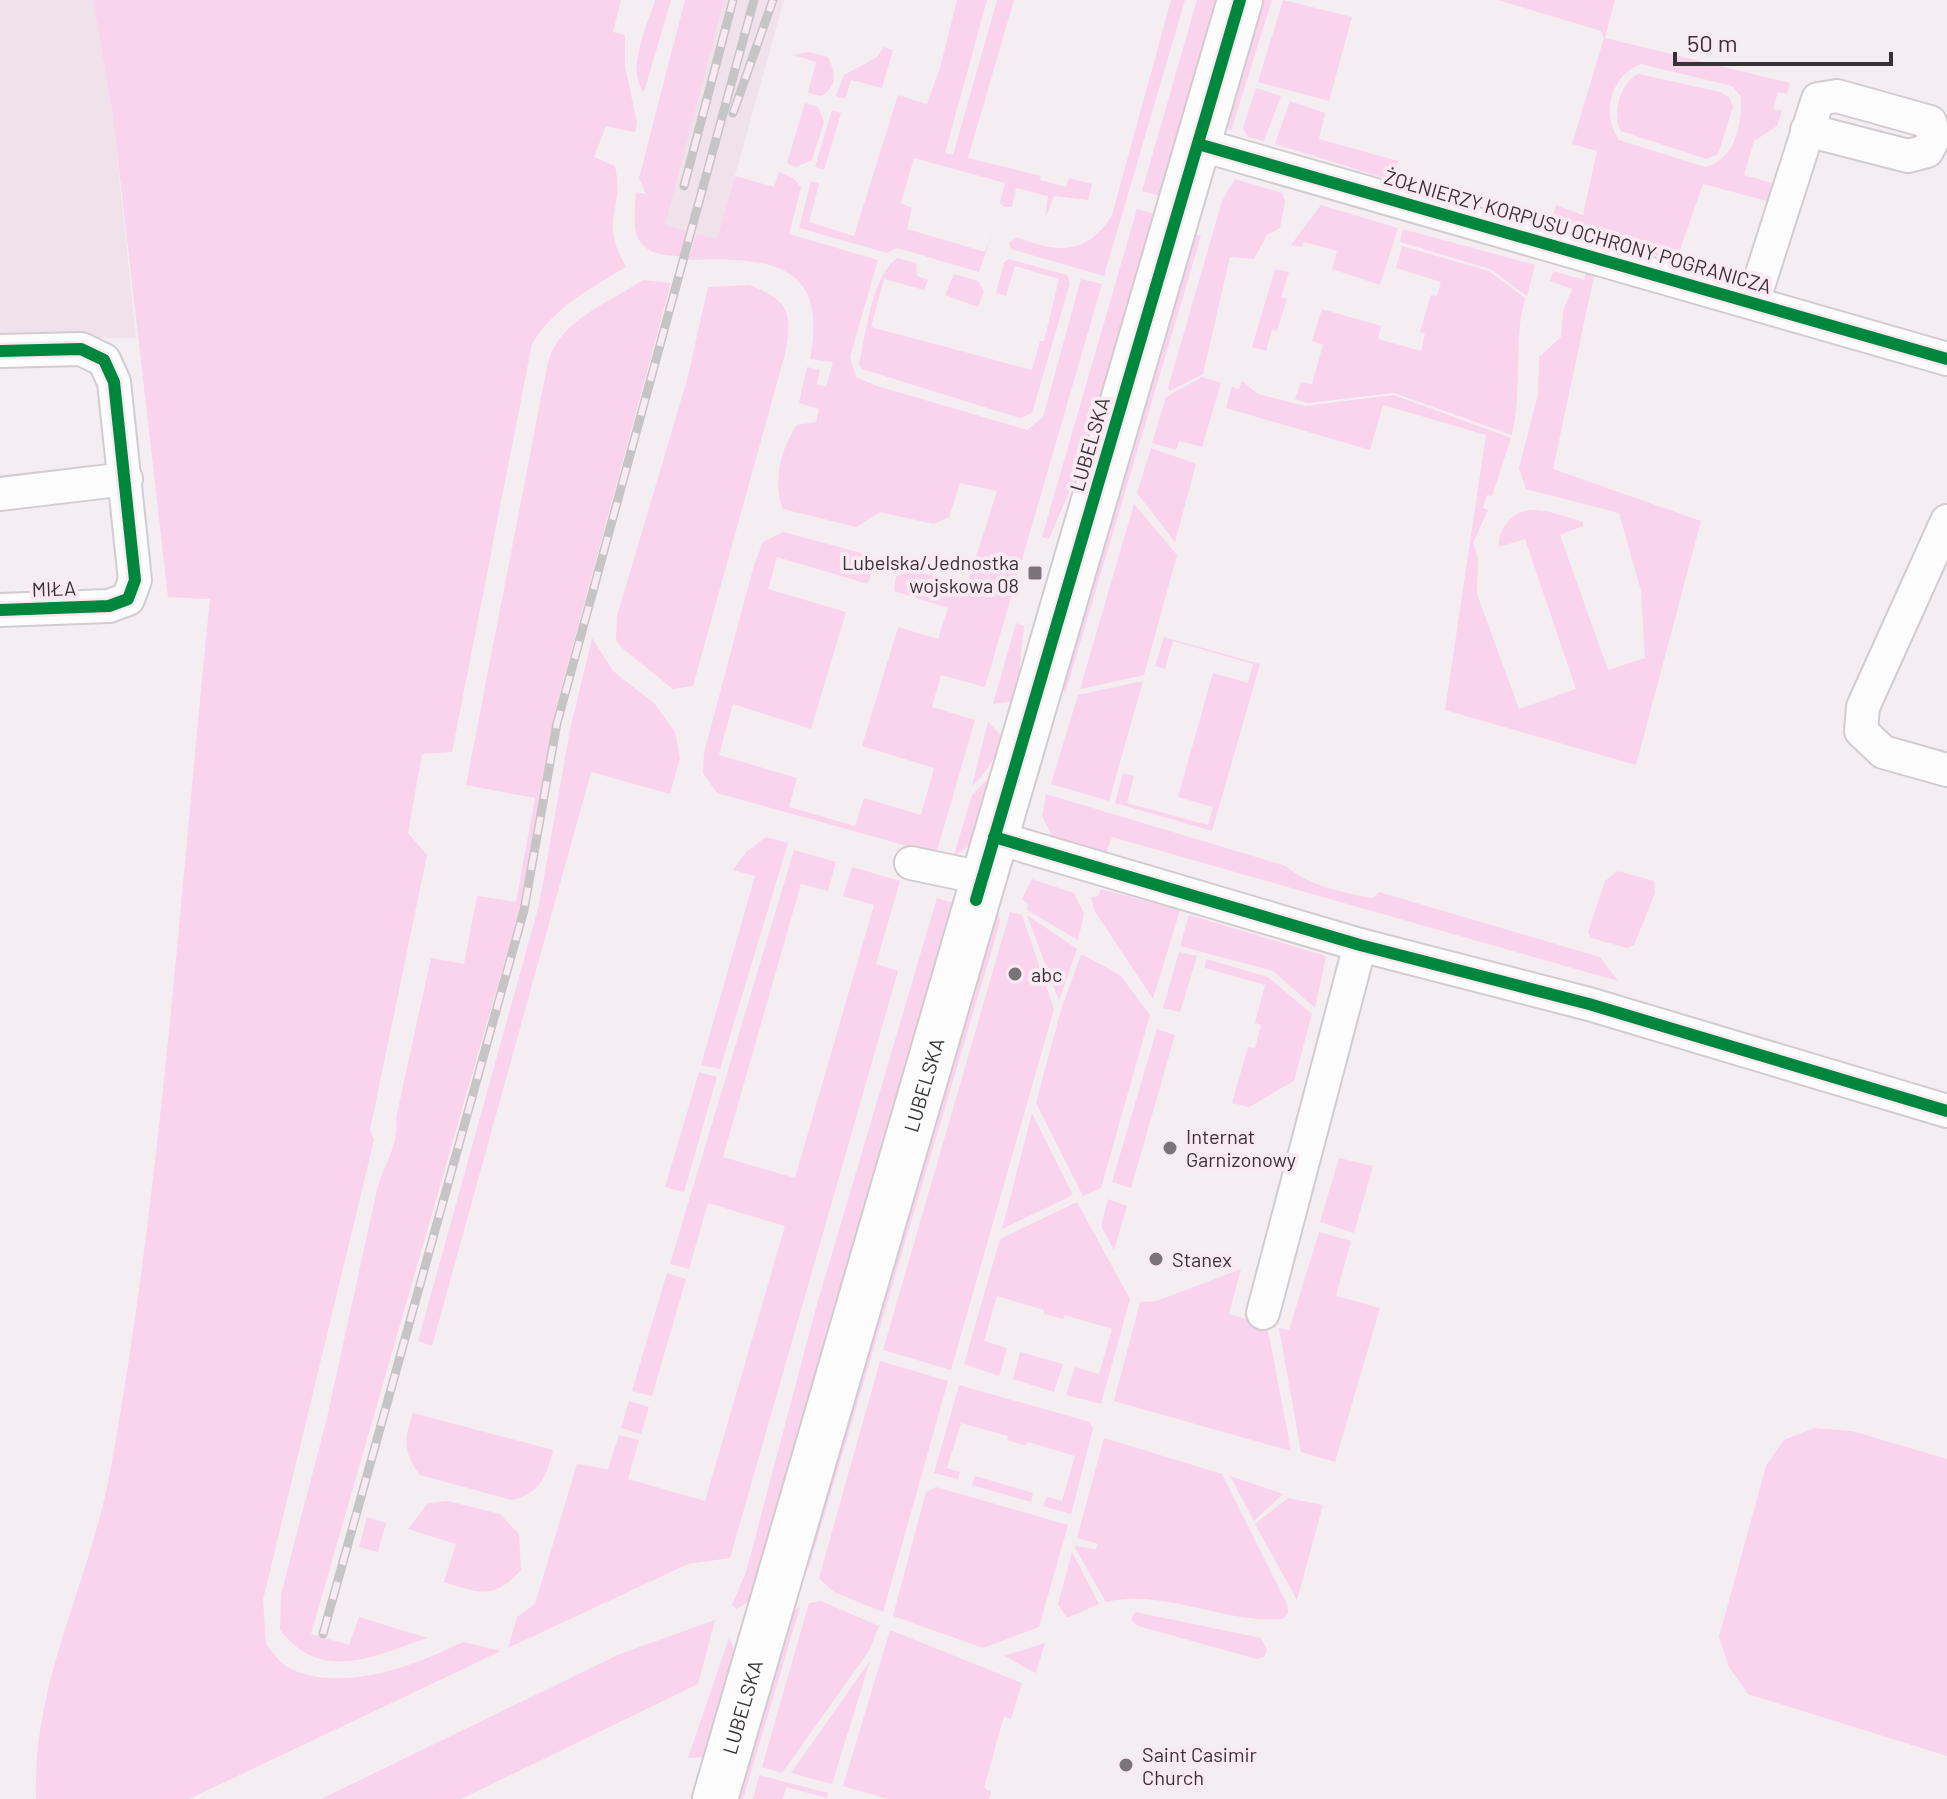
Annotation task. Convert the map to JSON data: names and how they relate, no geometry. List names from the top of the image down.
{
  "streets": {
    "main road": ["LUBELSKA"],
    "street": ["ŻOŁNIERZY KORPUSU OCHRONY POGRANICZA", "MIŁA"]
  },
  "crossings": [
    ["ŻOŁNIERZY KORPUSU OCHRONY POGRANICZA", "LUBELSKA"]
  ],
  "places": {
    "transit": ["Lubelska/Jednostka wojskowa 08"],
    "other": [
      "abc",
      "Internat Garnizonowy",
      "Stanex",
      "Saint Casimir Church"
    ]
  },
  "scale_bar": "50 m"
}
